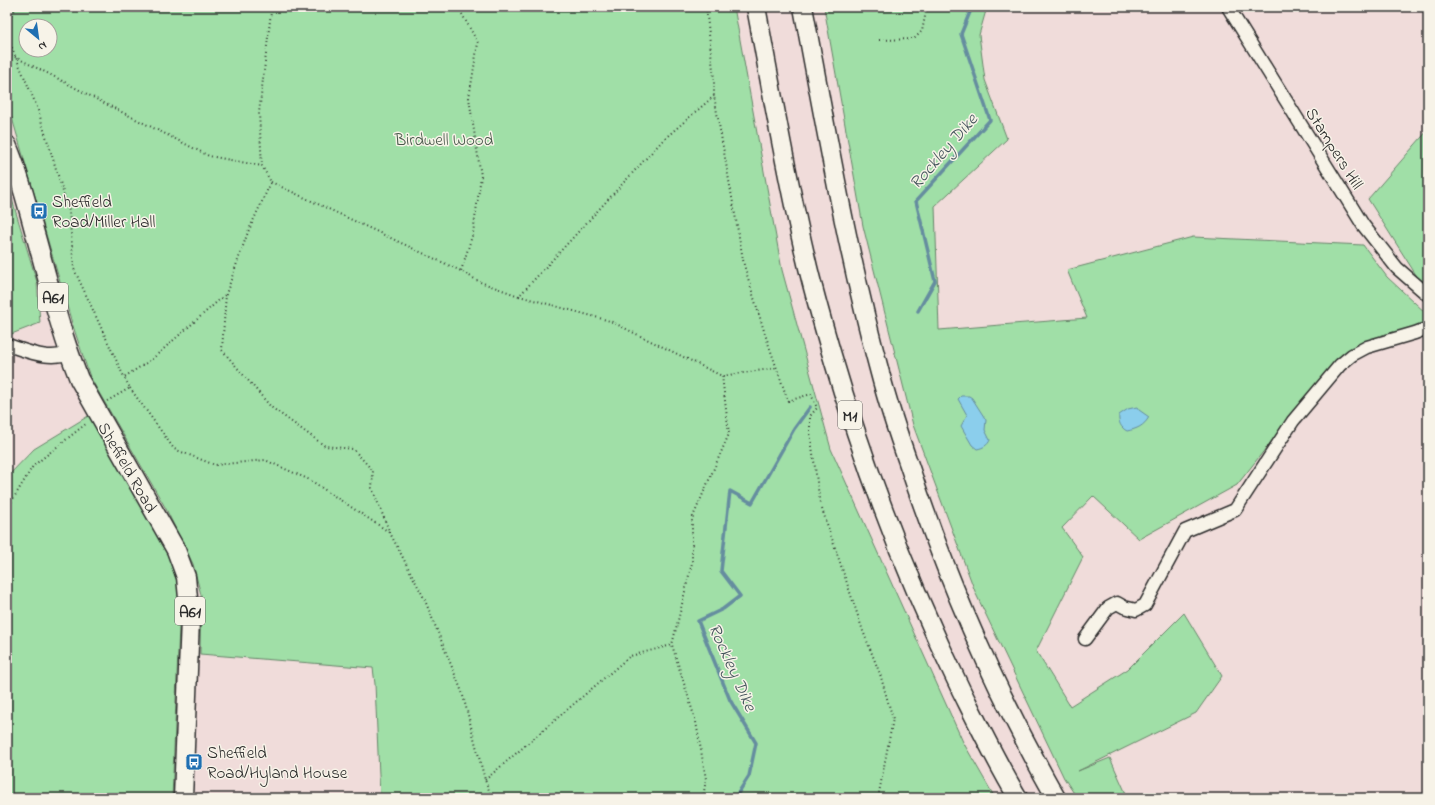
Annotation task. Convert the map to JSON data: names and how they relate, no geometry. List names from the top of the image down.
{
  "streets": {
    "highway": ["A61", "M1", "Sheffield Road"],
    "street": ["Stampers Hill"]
  },
  "water": ["Rockley Dike"],
  "parks": ["Birdwell Wood"],
  "places": {
    "bus stop": ["Sheffield Road/Miller Hall", "Sheffield Road/Hyland House"]
  },
  "north": "bottom right"
}
